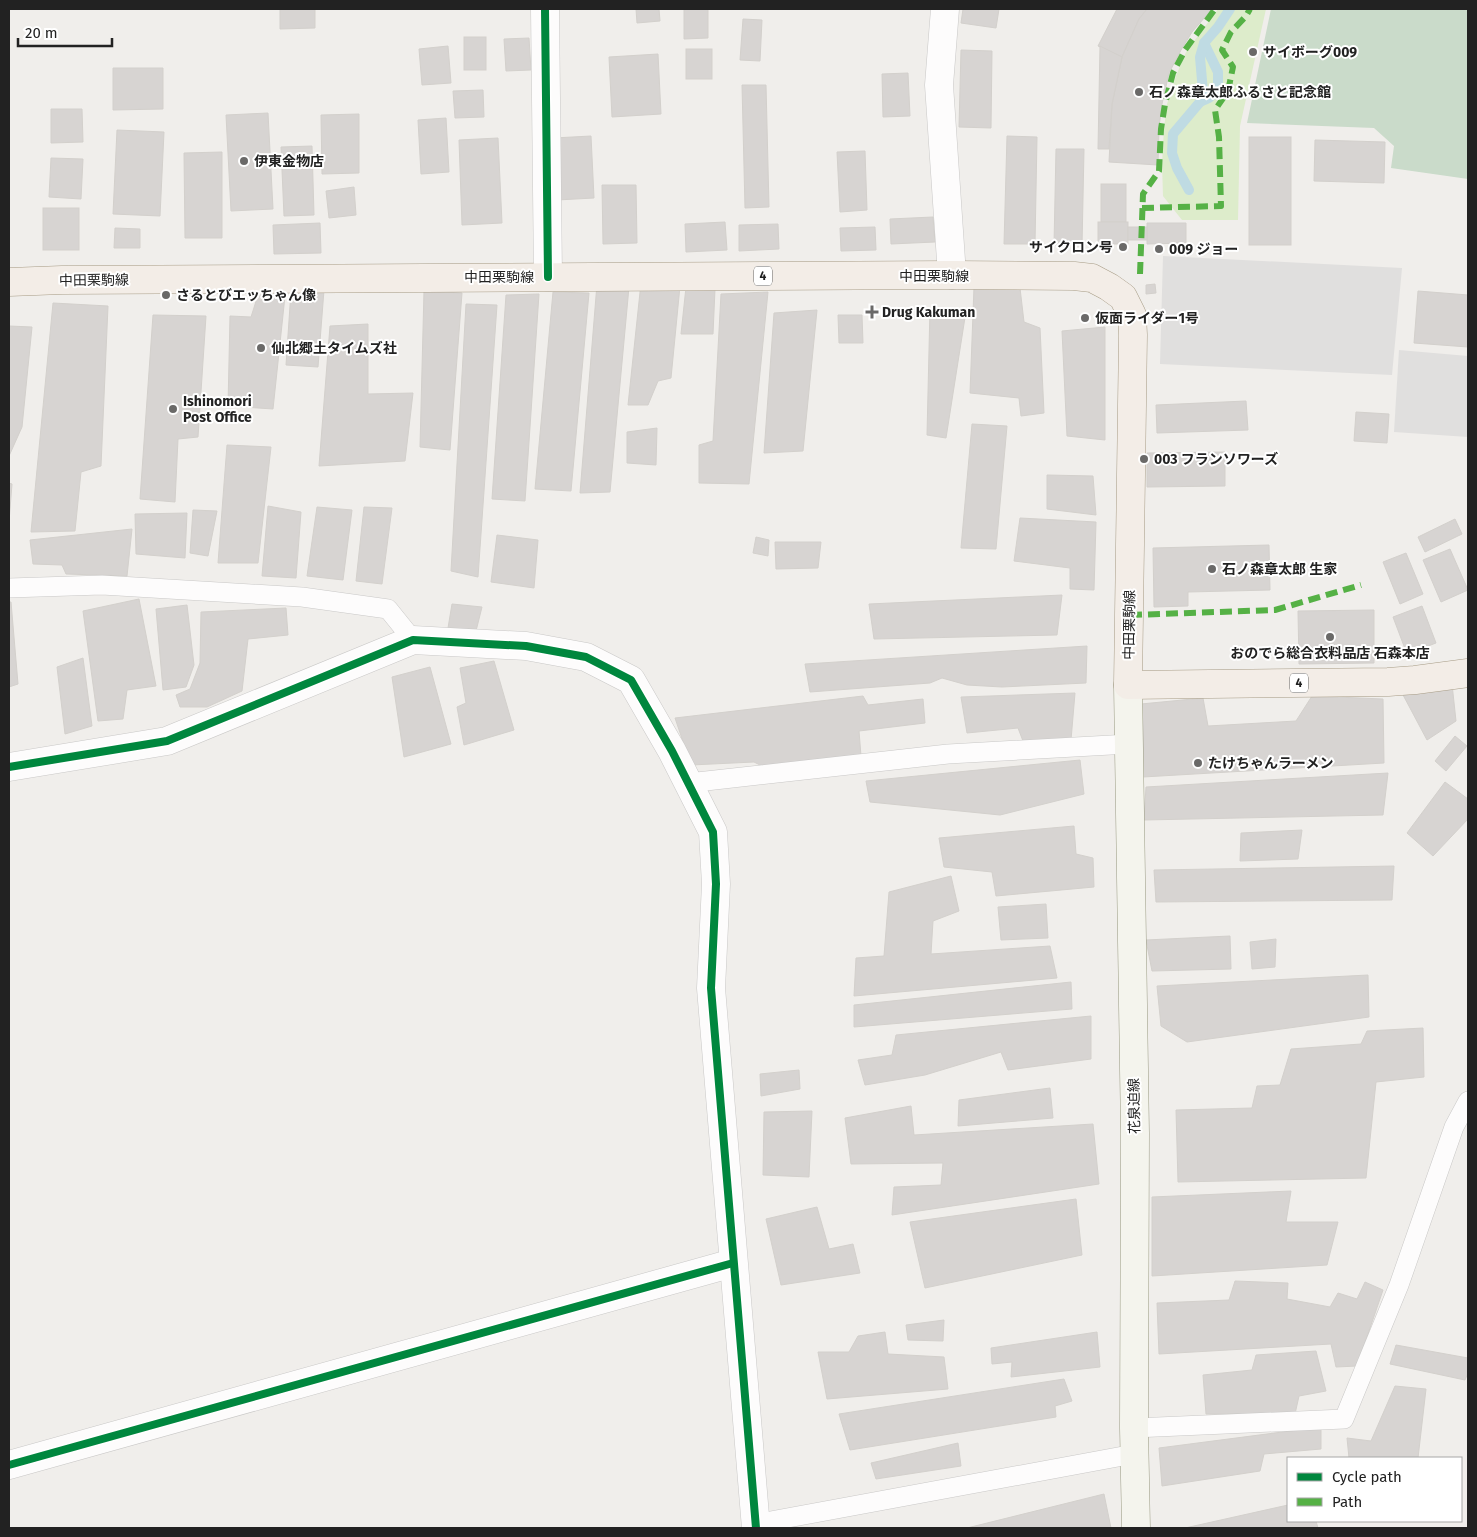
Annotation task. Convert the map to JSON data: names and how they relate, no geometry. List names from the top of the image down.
{
  "streets": {
    "main road": ["4", "中田栗駒線", "花泉迫線"]
  },
  "crossings": [
    ["4", "中田栗駒線"],
    ["4", "花泉迫線"],
    ["中田栗駒線", "花泉迫線"]
  ],
  "places": {
    "other": [
      "サイボーグ009",
      "石ノ森章太郎ふるさと記念館",
      "伊東金物店",
      "サイクロン号",
      "009 ジョー",
      "さるとびエッちゃん像",
      "仮面ライダー1号",
      "仙北郷土タイムズ社",
      "Ishinomori Post Office",
      "003 フランソワーズ",
      "石ノ森章太郎 生家",
      "おのでら総合衣料品店 石森本店",
      "たけちゃんラーメン"
    ],
    "health": ["Drug Kakuman"]
  },
  "legend": ["Cycle path", "Path"],
  "scale_bar": "20 m"
}
